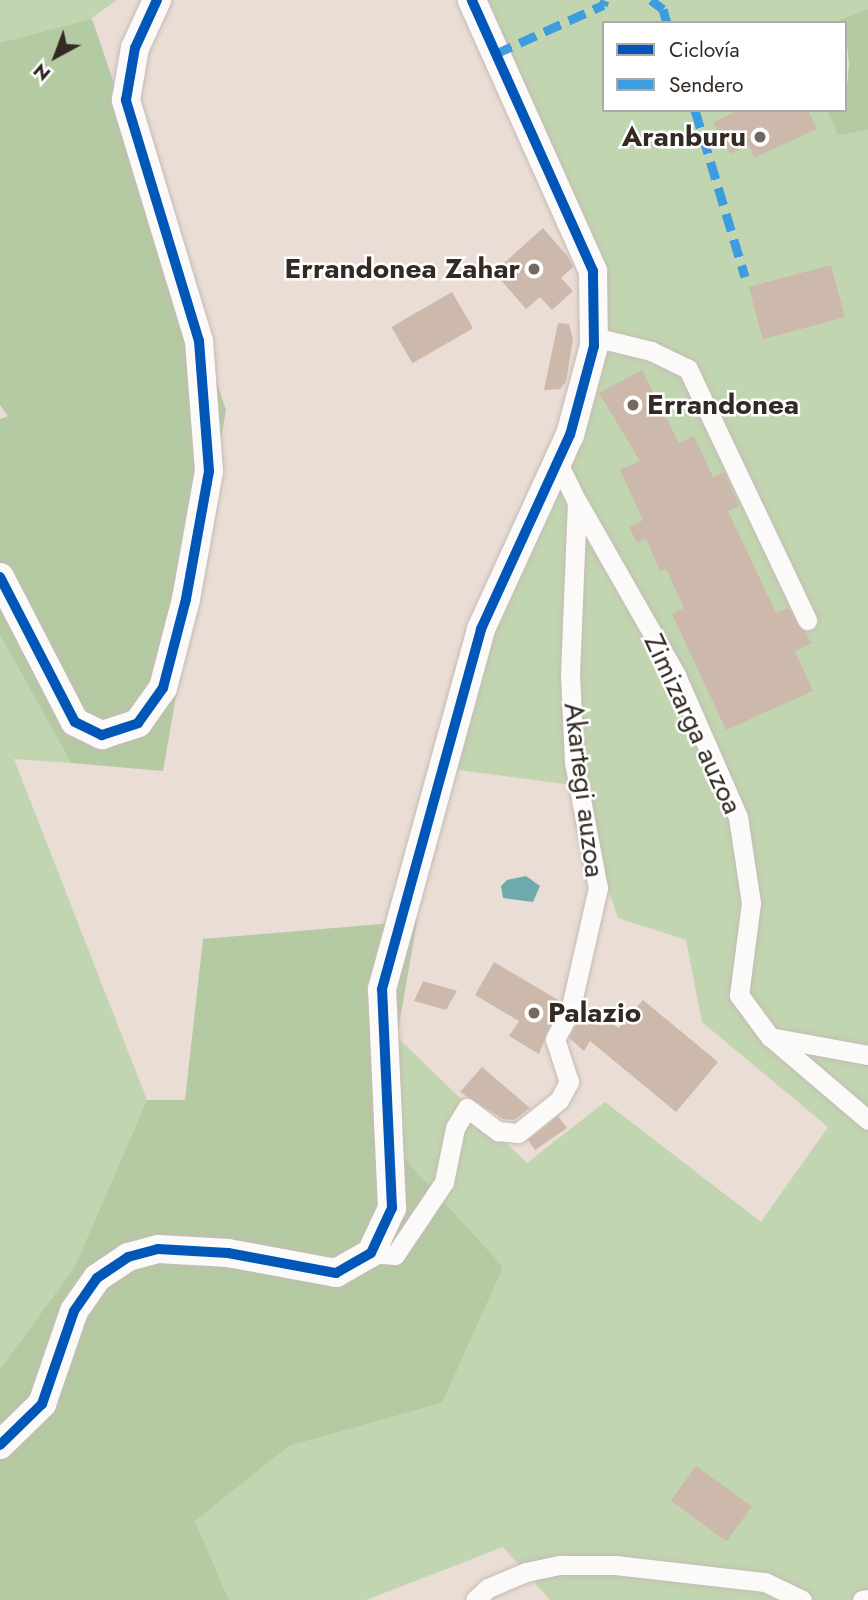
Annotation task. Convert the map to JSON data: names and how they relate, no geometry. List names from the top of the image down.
{
  "streets": {
    "street": ["Zimizarga auzoa", "Akartegi auzoa"]
  },
  "crossings": [
    ["Zimizarga auzoa", "Akartegi auzoa"]
  ],
  "places": [
    "Aranburu",
    "Errandonea Zahar",
    "Errandonea",
    "Palazio"
  ],
  "legend": ["Ciclovía", "Sendero"],
  "north": "bottom left"
}
